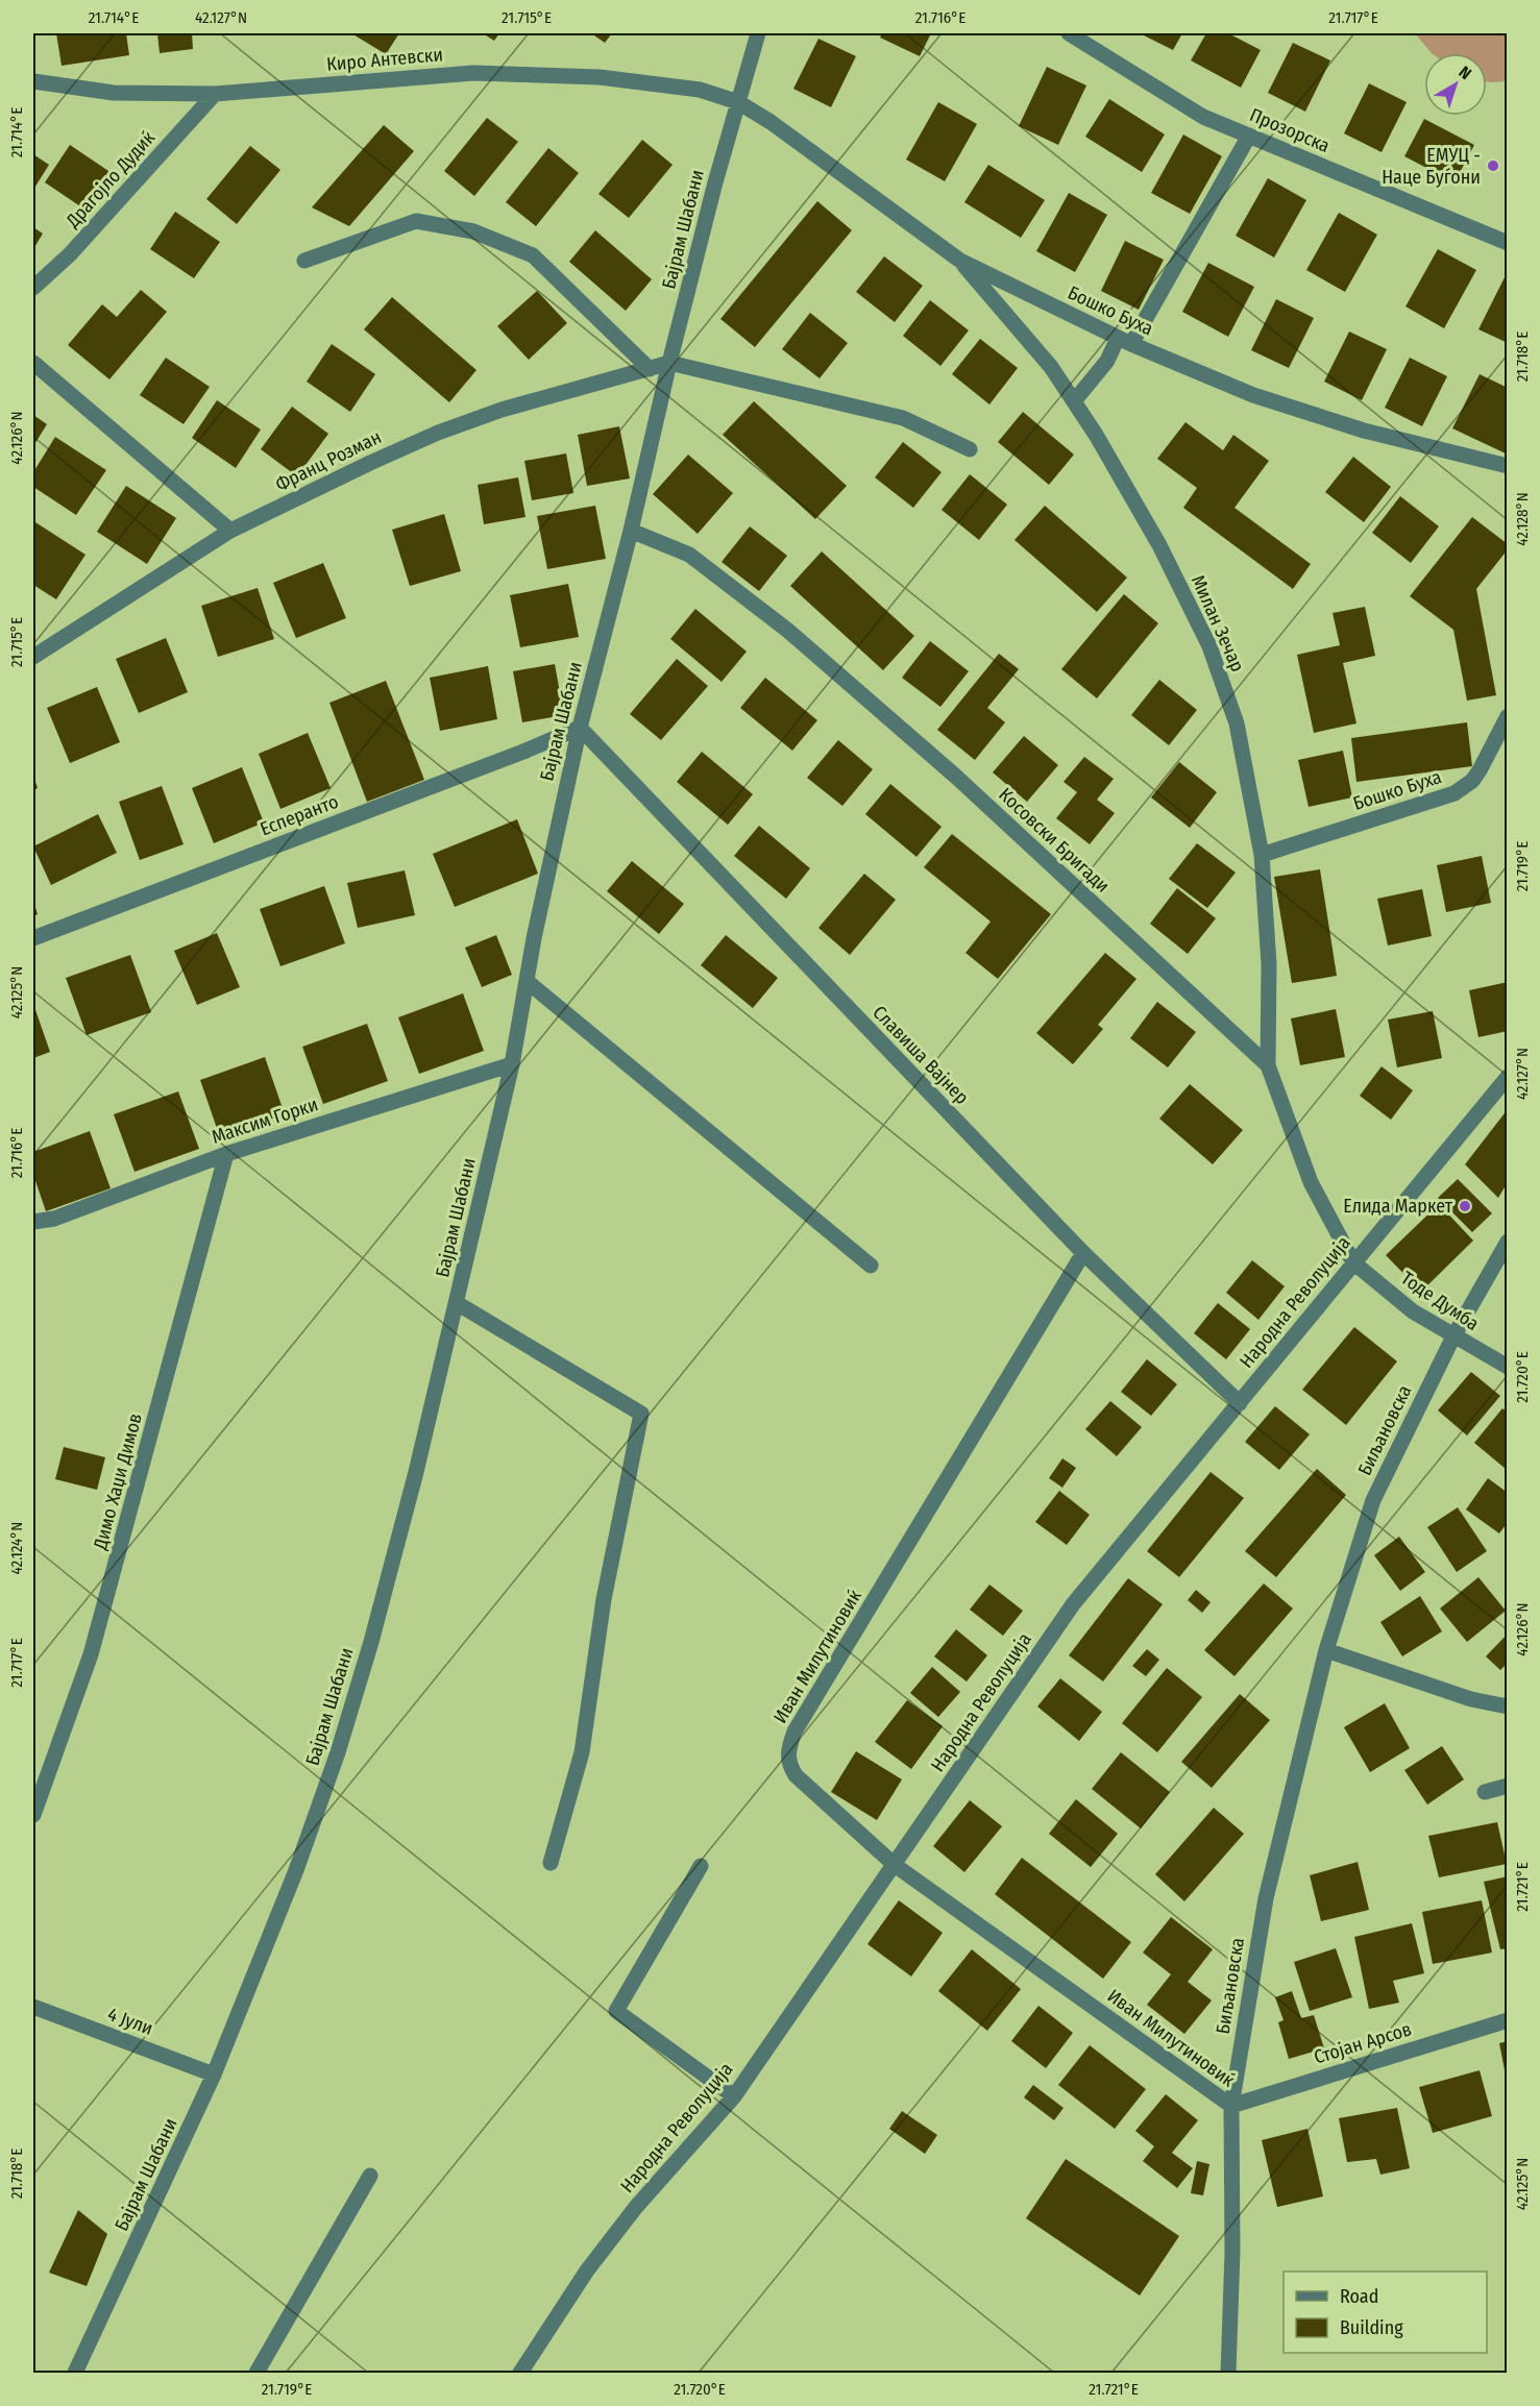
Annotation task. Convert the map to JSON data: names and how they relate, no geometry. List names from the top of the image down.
{
  "streets": {
    "street": [
      "Киро Антевски",
      "Прозорска",
      "Драгојло Дудиќ",
      "Бајрам Шабани",
      "Бошко Буха",
      "Франц Розман",
      "Милан Зечар",
      "Есперанто",
      "Косовски Бригади",
      "Славиша Вајнер",
      "Максим Горки",
      "Тоде Думба",
      "Народна Револуција",
      "Биљановска",
      "Димо Хаџи Димов",
      "Иван Милутиновиќ",
      "4 Јули",
      "Стојан Арсов"
    ]
  },
  "crossings": [
    ["Киро Антевски", "Драгојло Дудиќ"],
    ["Киро Антевски", "Бајрам Шабани"],
    ["Киро Антевски", "Бошко Буха"],
    ["Бајрам Шабани", "Бошко Буха"],
    ["Бајрам Шабани", "Франц Розман"],
    ["Бајрам Шабани", "Есперанто"],
    ["Бајрам Шабани", "Косовски Бригади"],
    ["Бајрам Шабани", "Славиша Вајнер"],
    ["Бајрам Шабани", "Максим Горки"],
    ["Бајрам Шабани", "4 Јули"],
    ["Бошко Буха", "Милан Зечар"],
    ["Милан Зечар", "Косовски Бригади"],
    ["Есперанто", "Славиша Вајнер"],
    ["Косовски Бригади", "Тоде Думба"],
    ["Косовски Бригади", "Народна Револуција"],
    ["Славиша Вајнер", "Народна Револуција"],
    ["Славиша Вајнер", "Иван Милутиновиќ"],
    ["Максим Горки", "Димо Хаџи Димов"],
    ["Тоде Думба", "Народна Револуција"],
    ["Тоде Думба", "Биљановска"],
    ["Народна Револуција", "Иван Милутиновиќ"],
    ["Биљановска", "Иван Милутиновиќ"],
    ["Биљановска", "Стојан Арсов"],
    ["Иван Милутиновиќ", "Стојан Арсов"]
  ],
  "places": ["ЕМУЦ - Наце Буѓони", "Елида Маркет"],
  "legend": ["Road", "Building"],
  "north": "top right",
  "coordinates": [
    "21.714°E",
    "42.127°N",
    "21.715°E",
    "21.716°E",
    "21.717°E",
    "21.718°E",
    "42.126°N",
    "42.128°N",
    "21.719°E",
    "42.125°N",
    "21.720°E",
    "42.124°N",
    "21.721°E"
  ]
}
